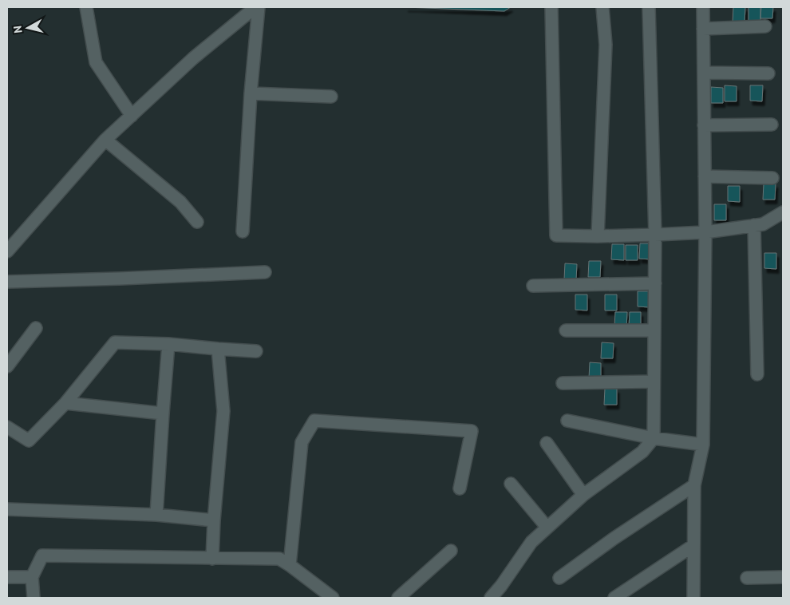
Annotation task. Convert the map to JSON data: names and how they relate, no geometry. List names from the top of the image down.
{
  "north": "left"
}
